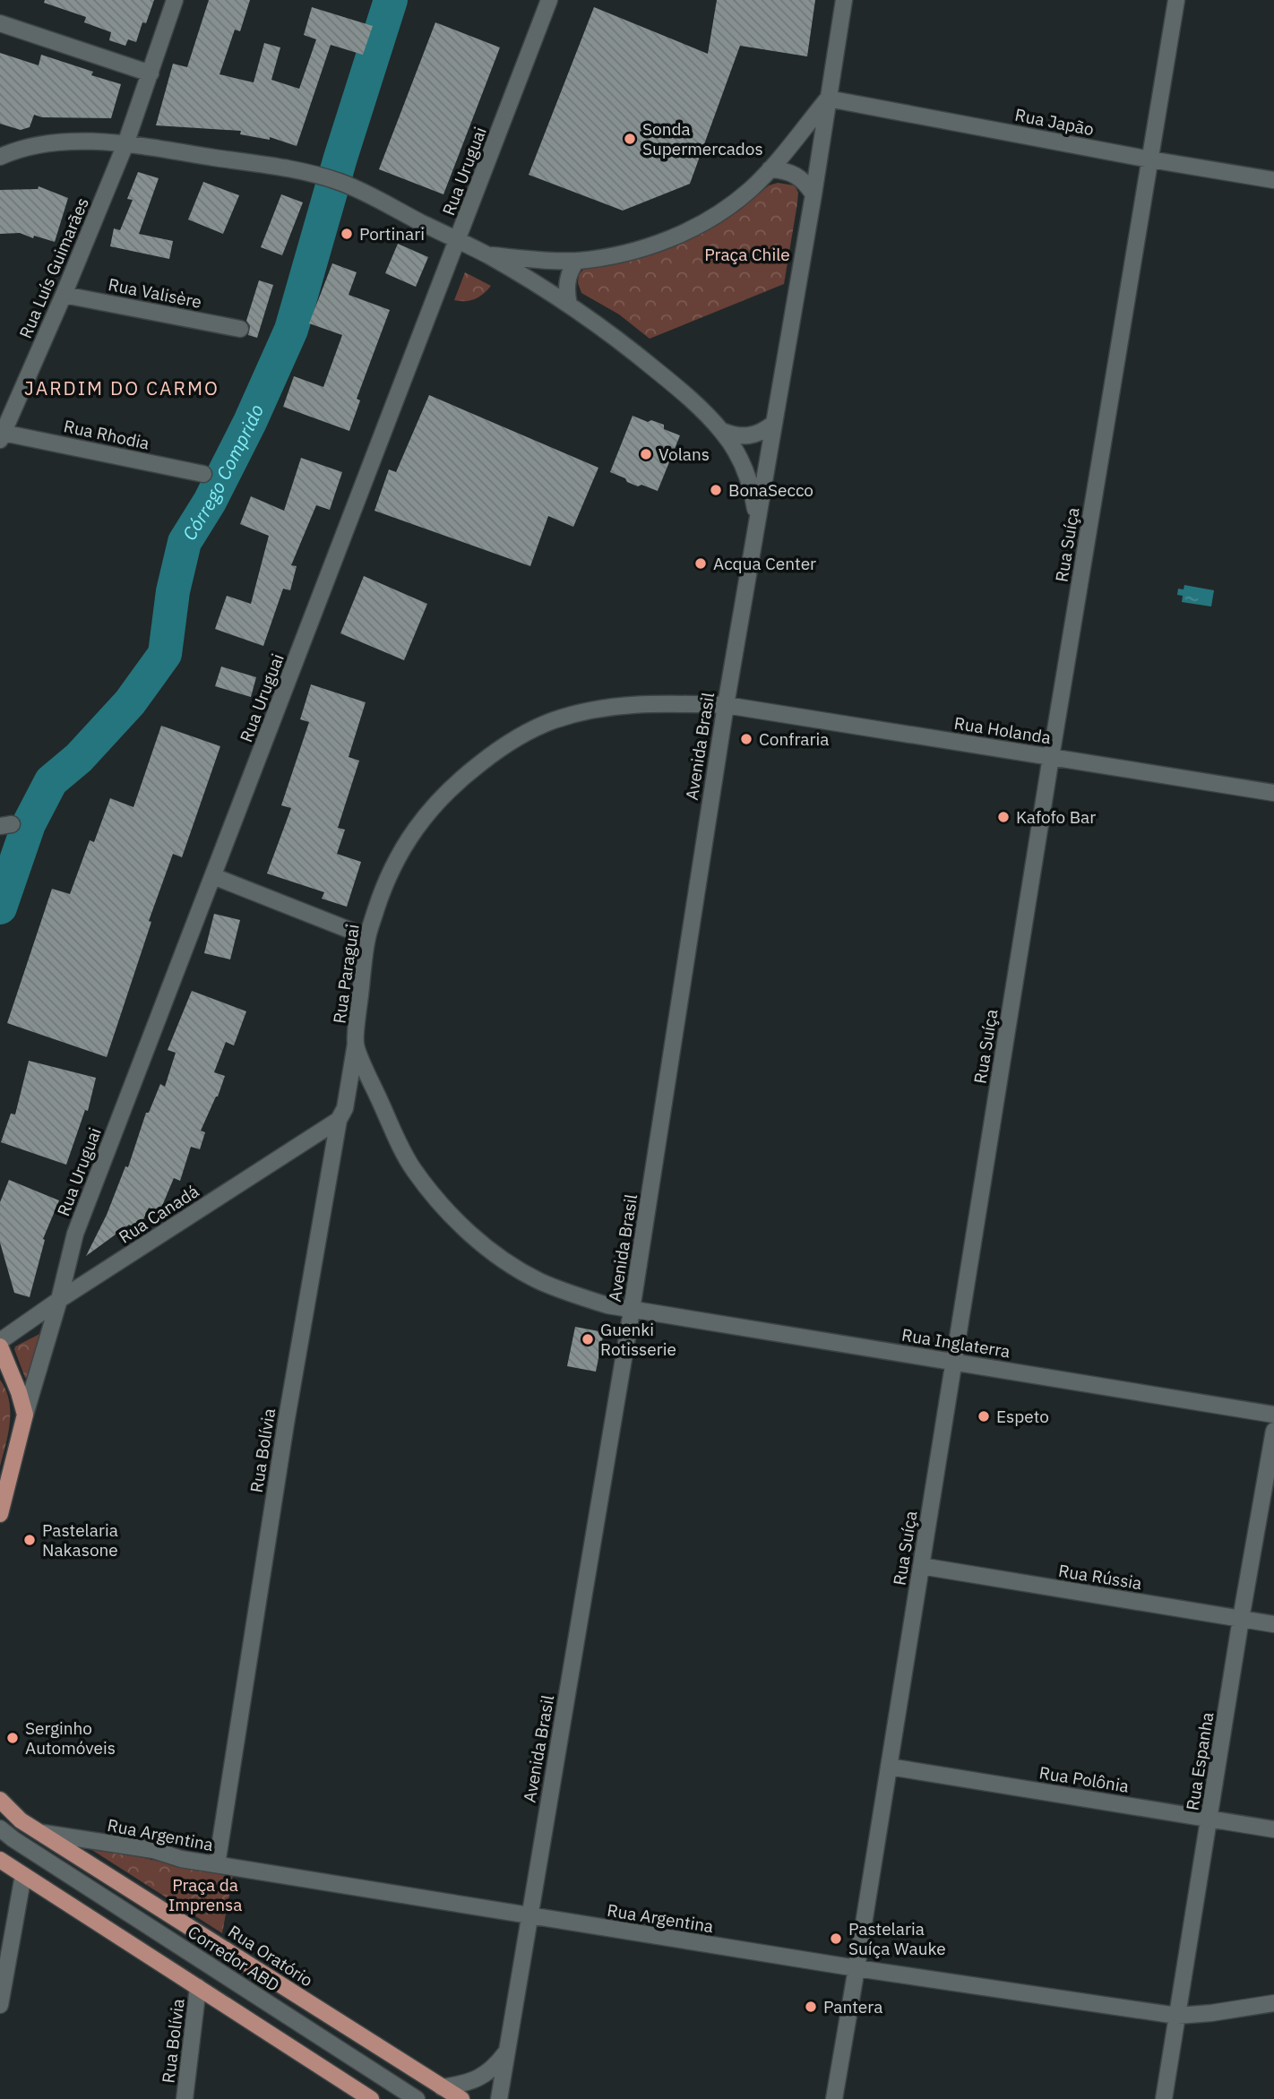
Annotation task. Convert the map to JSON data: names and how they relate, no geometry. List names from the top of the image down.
{
  "streets": {
    "main road": ["Rua Oratório"],
    "street": [
      "Rua Japão",
      "Rua Uruguai",
      "Rua Luís Guimarães",
      "Rua Valisère",
      "Rua Rhodia",
      "Rua Suíça",
      "Rua Holanda",
      "Avenida Brasil",
      "Rua Paraguai",
      "Rua Canadá",
      "Rua Inglaterra",
      "Rua Bolívia",
      "Rua Rússia",
      "Rua Espanha",
      "Rua Polônia",
      "Rua Argentina",
      "Corredor ABD"
    ]
  },
  "crossings": [
    ["Rua Japão", "Rua Suíça"],
    ["Rua Uruguai", "Rua Canadá"],
    ["Rua Luís Guimarães", "Rua Valisère"],
    ["Rua Luís Guimarães", "Rua Rhodia"],
    ["Rua Suíça", "Rua Holanda"],
    ["Rua Suíça", "Rua Inglaterra"],
    ["Rua Suíça", "Rua Rússia"],
    ["Rua Suíça", "Rua Polônia"],
    ["Rua Suíça", "Rua Argentina"],
    ["Rua Holanda", "Avenida Brasil"],
    ["Rua Holanda", "Rua Paraguai"],
    ["Avenida Brasil", "Rua Paraguai"],
    ["Avenida Brasil", "Rua Inglaterra"],
    ["Avenida Brasil", "Rua Argentina"],
    ["Rua Paraguai", "Rua Inglaterra"],
    ["Rua Paraguai", "Rua Bolívia"],
    ["Rua Canadá", "Rua Bolívia"],
    ["Rua Bolívia", "Rua Argentina"],
    ["Rua Rússia", "Rua Espanha"],
    ["Rua Espanha", "Rua Polônia"],
    ["Rua Espanha", "Rua Argentina"],
    ["Rua Argentina", "Rua Oratório"]
  ],
  "districts": ["JARDIM DO CARMO"],
  "water": ["Córrego Comprido"],
  "parks": ["Praça Chile", "Praça da Imprensa"],
  "places": [
    "Sonda Supermercados",
    "Portinari",
    "Volans",
    "BonaSecco",
    "Acqua Center",
    "Confraria",
    "Kafofo Bar",
    "Guenki Rotisserie",
    "Espeto",
    "Pastelaria Nakasone",
    "Serginho Automóveis",
    "Pastelaria Suíça Wauke",
    "Pantera"
  ]
}
